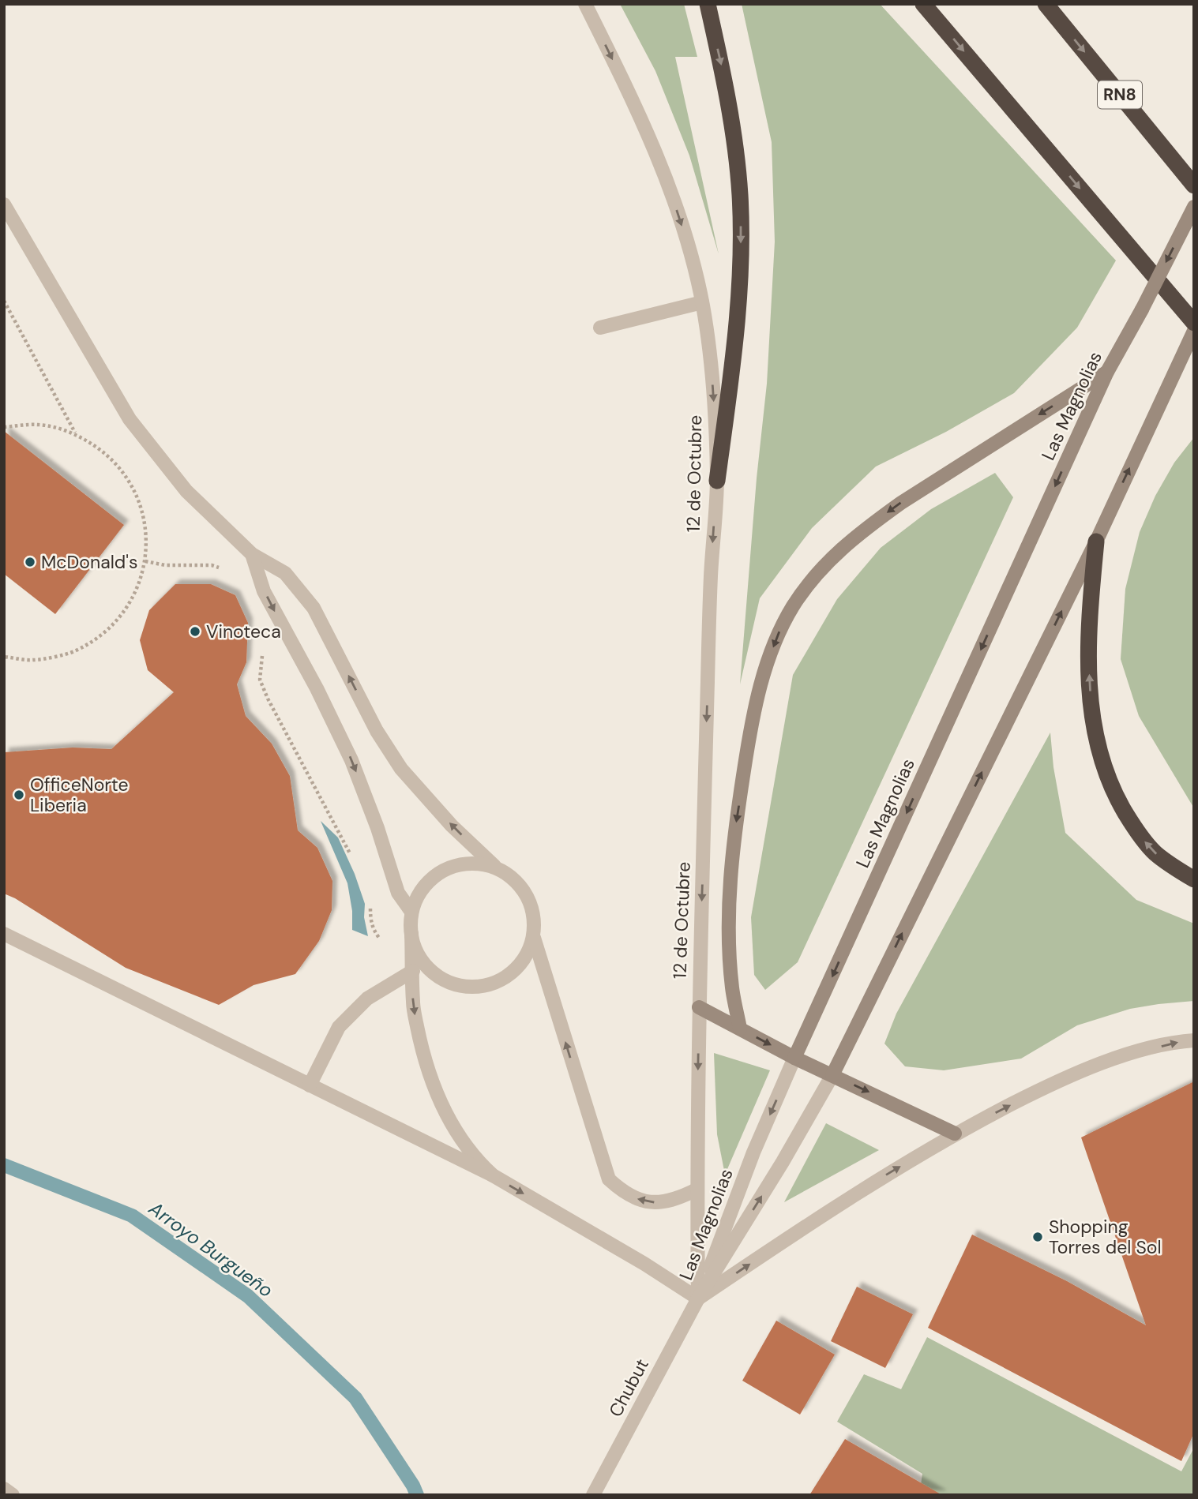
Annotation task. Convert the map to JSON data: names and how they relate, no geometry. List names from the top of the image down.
{
  "streets": {
    "highway": ["RN8"],
    "main road": ["Las Magnolias"],
    "street": ["12 de Octubre", "Chubut"]
  },
  "crossings": [
    ["Las Magnolias", "12 de Octubre"],
    ["Las Magnolias", "Chubut"],
    ["12 de Octubre", "Chubut"]
  ],
  "one_way": ["12 de Octubre"],
  "water": ["Arroyo Burgueño"],
  "places": [
    "McDonald's",
    "Vinoteca",
    "OfficeNorte Liberia",
    "Shopping Torres del Sol"
  ]
}
